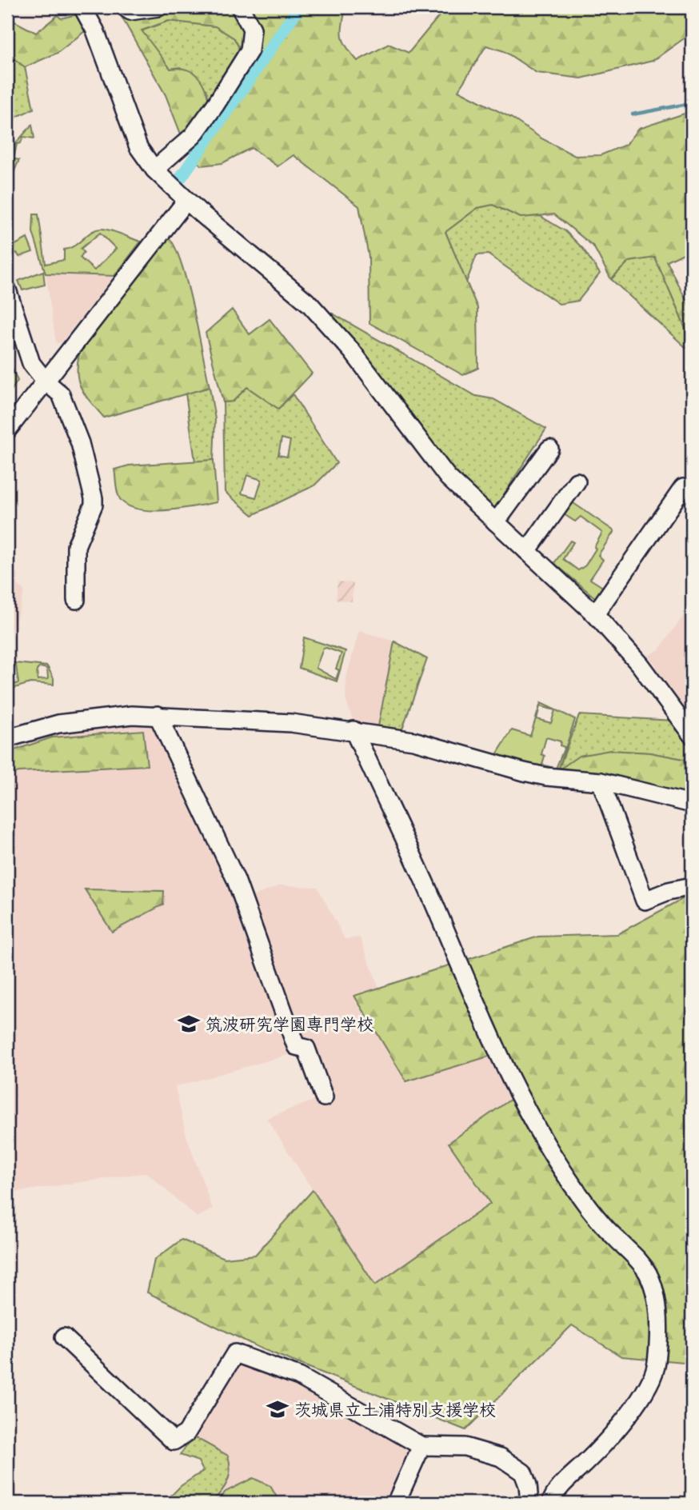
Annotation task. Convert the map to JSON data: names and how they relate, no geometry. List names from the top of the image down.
{
  "places": {
    "school or university": ["筑波研究学園専門学校", "茨城県立土浦特別支援学校"]
  }
}
